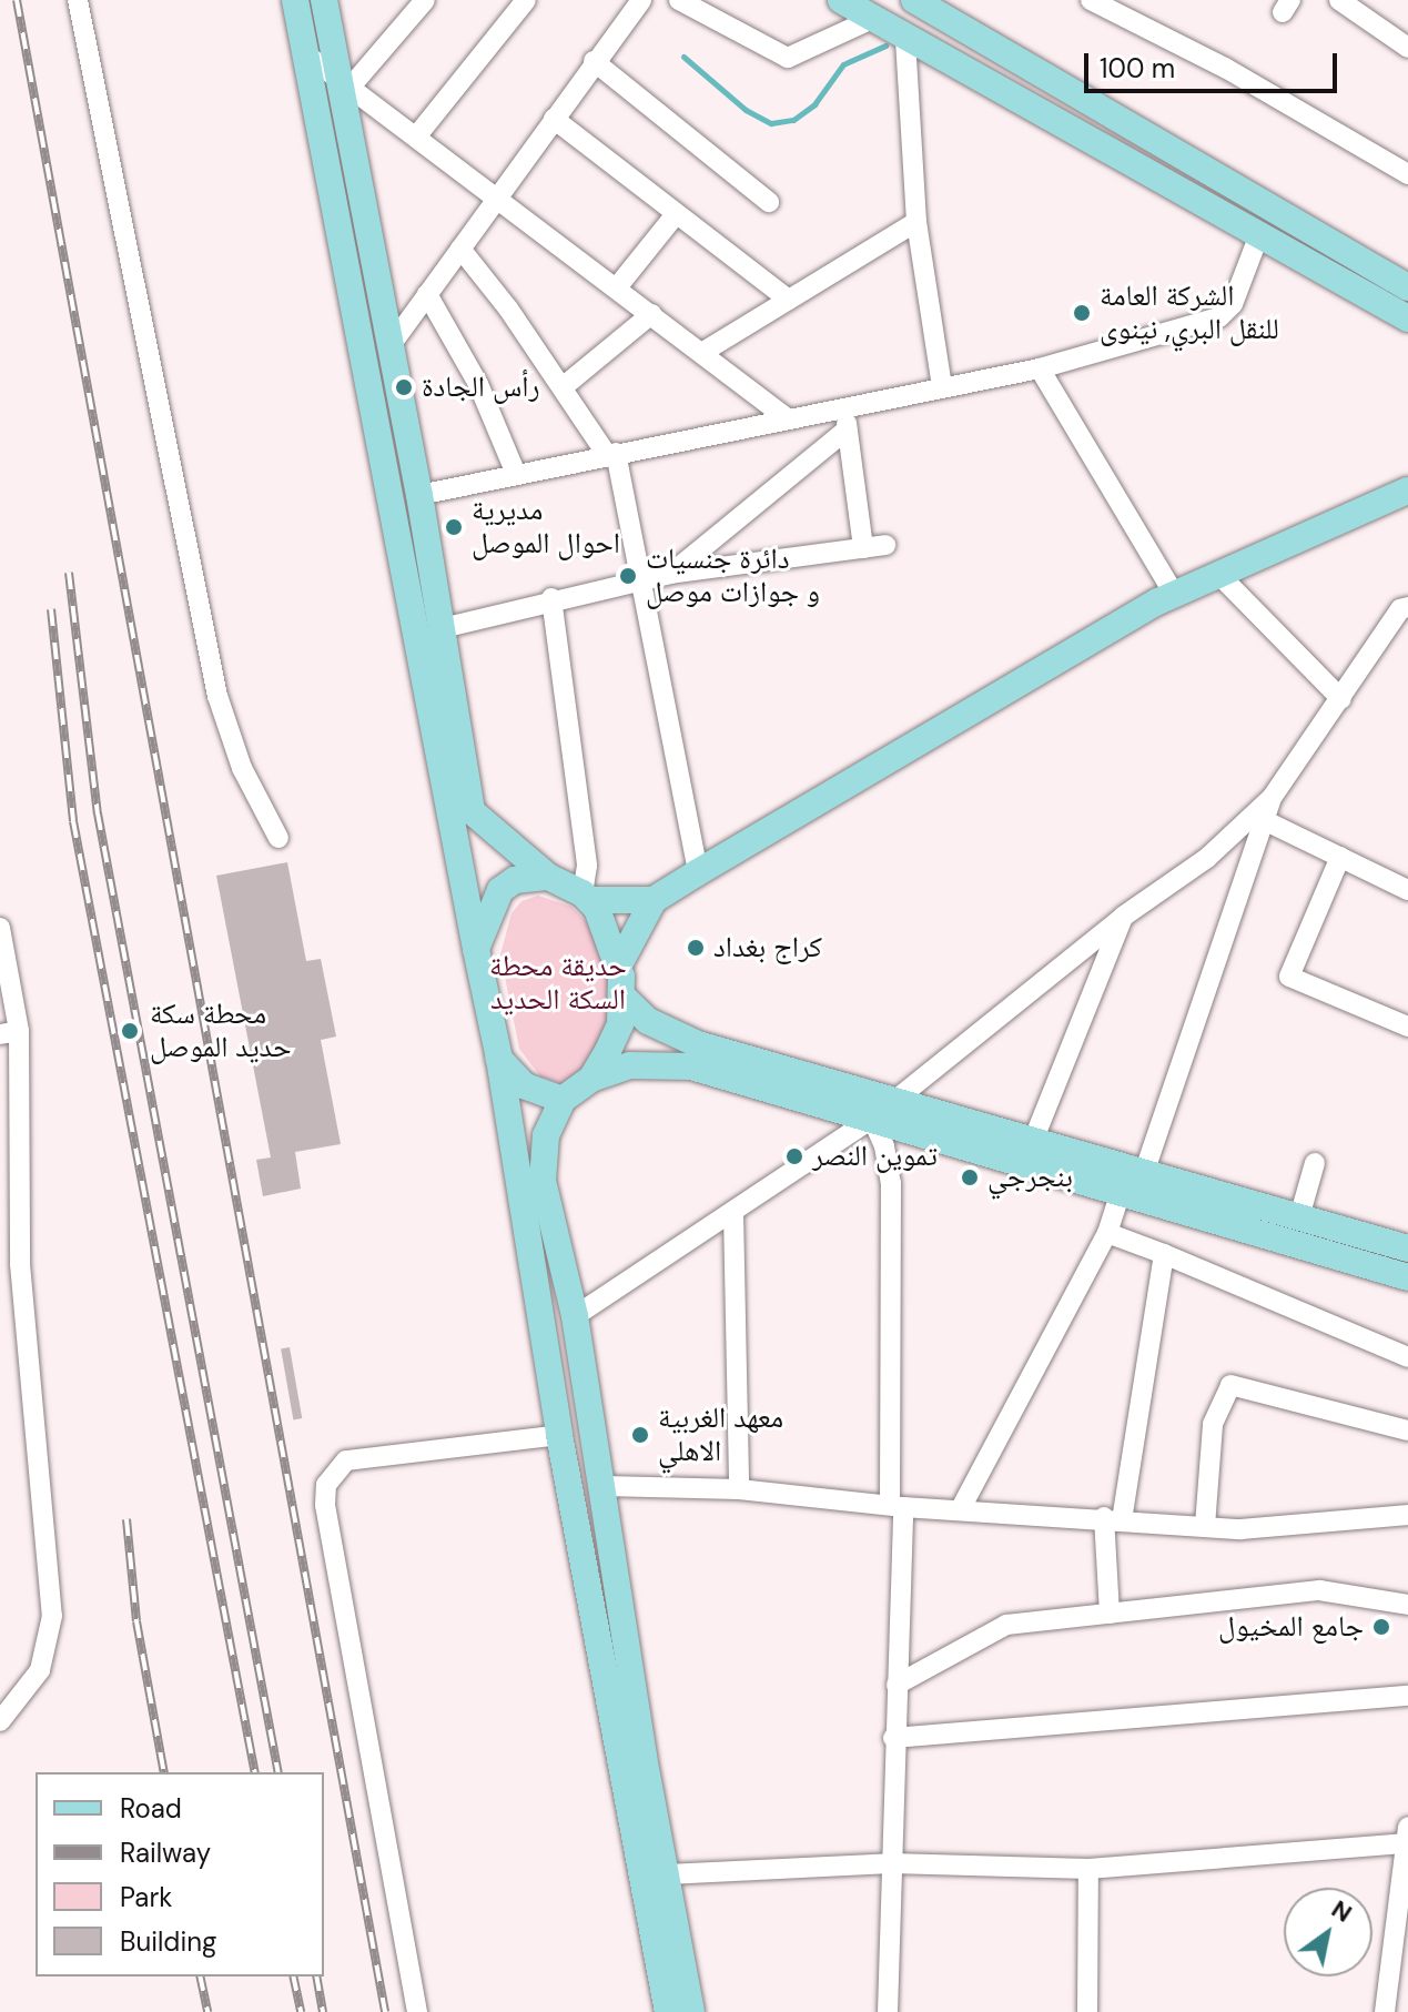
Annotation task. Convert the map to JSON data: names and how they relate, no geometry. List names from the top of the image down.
{
  "parks": ["حديقة محطة السكة الحديد"],
  "places": [
    "الشركة العامة للنقل البري, نينوى",
    "رأس الجادة",
    "مديرية احوال الموصل",
    "دائرة جنسيات و جوازات موصل",
    "كراج بغداد",
    "محطة سكة حديد الموصل",
    "تموين النصر",
    "بنجرجي",
    "معهد الغربية الاهلي",
    "جامع المخيول"
  ],
  "legend": [
    "Road",
    "Railway",
    "Park",
    "Building"
  ],
  "scale_bar": "100 m",
  "north": "top right"
}
